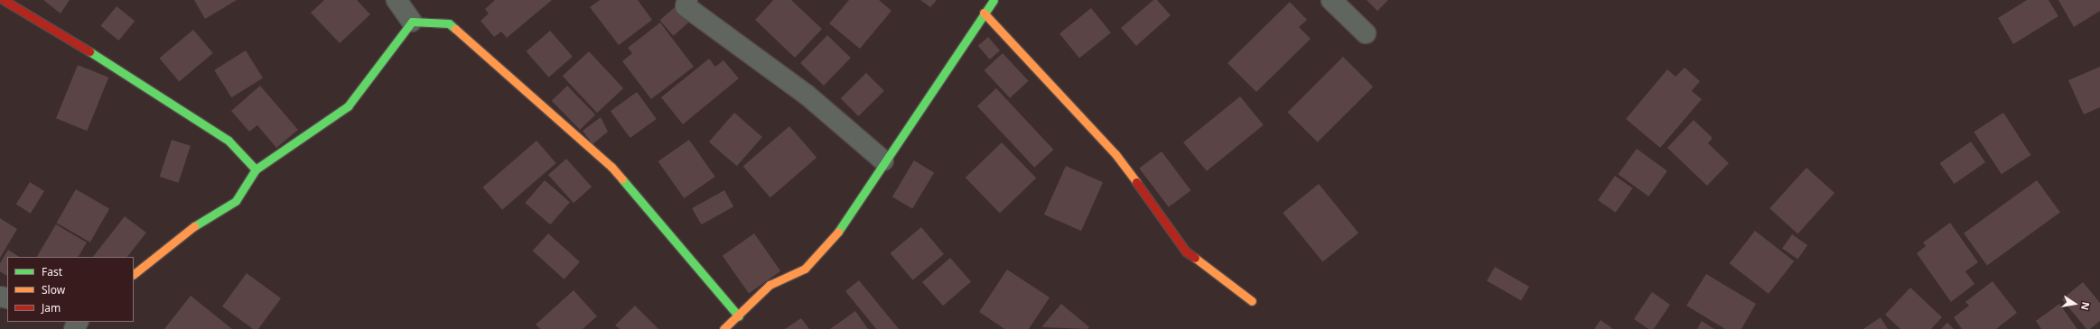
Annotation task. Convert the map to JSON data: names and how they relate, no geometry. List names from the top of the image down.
{
  "legend": ["Fast", "Slow", "Jam"],
  "north": "right"
}
